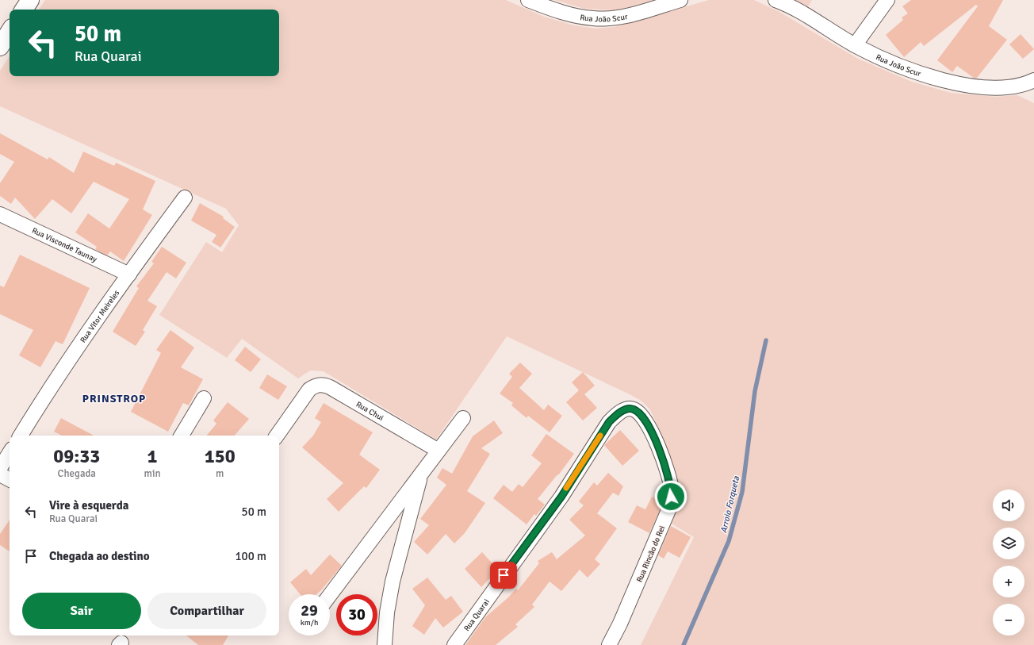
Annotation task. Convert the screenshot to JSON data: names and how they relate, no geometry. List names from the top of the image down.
{
  "streets": {
    "street": [
      "Rua João Scur",
      "Rua Visconde Taunay",
      "Rua Vitor Meireles",
      "Rua Chui",
      "Rua Rincão do Rei",
      "Rua Quarai"
    ]
  },
  "crossings": [
    ["Rua Visconde Taunay", "Rua Vitor Meireles"],
    ["Rua Rincão do Rei", "Rua Quarai"]
  ],
  "districts": ["PRINSTROP"],
  "water": ["Arroio Forqueta"],
  "page": {
    "turn": ["50 m", "Rua Quarai"],
    "eta": [
      "09:33",
      "Chegada",
      "1",
      "min",
      "150",
      "m"
    ],
    "map_buttons": ["+", "−"],
    "list": [
      {
        "name": "Vire à esquerda",
        "note": "Rua Quarai",
        "value": "50 m"
      },
      {
        "name": "Chegada ao destino",
        "value": "100 m"
      }
    ],
    "buttons": ["Sair", "Compartilhar"],
    "speed": "29 km/h",
    "limit": "30"
  }
}
